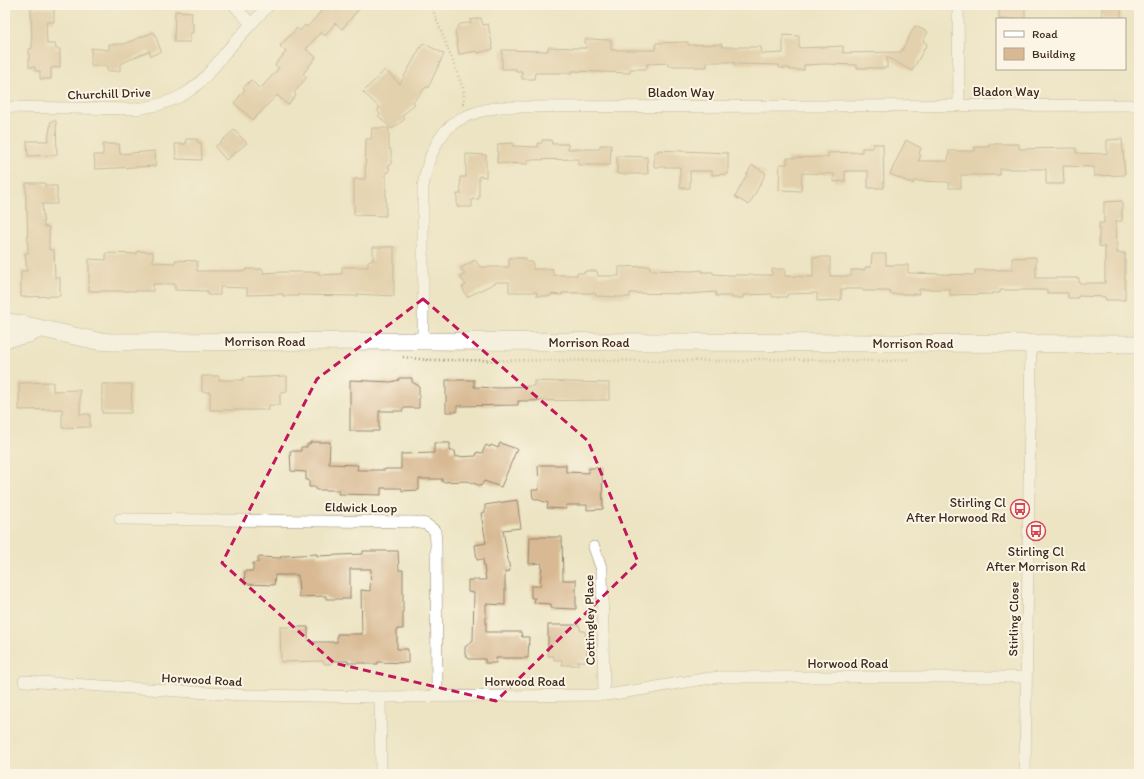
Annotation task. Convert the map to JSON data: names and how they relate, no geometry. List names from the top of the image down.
{
  "streets": {
    "main road": ["Morrison Road"],
    "street": [
      "Bladon Way",
      "Churchill Drive",
      "Eldwick Loop",
      "Stirling Close",
      "Cottingley Place",
      "Horwood Road"
    ]
  },
  "crossings": [
    ["Bladon Way", "Morrison Road"],
    ["Morrison Road", "Stirling Close"],
    ["Eldwick Loop", "Horwood Road"],
    ["Stirling Close", "Horwood Road"],
    ["Cottingley Place", "Horwood Road"]
  ],
  "places": {
    "bus stop": ["Stirling Cl After Horwood Rd", "Stirling Cl After Morrison Rd"]
  },
  "legend": ["Road", "Building"]
}
